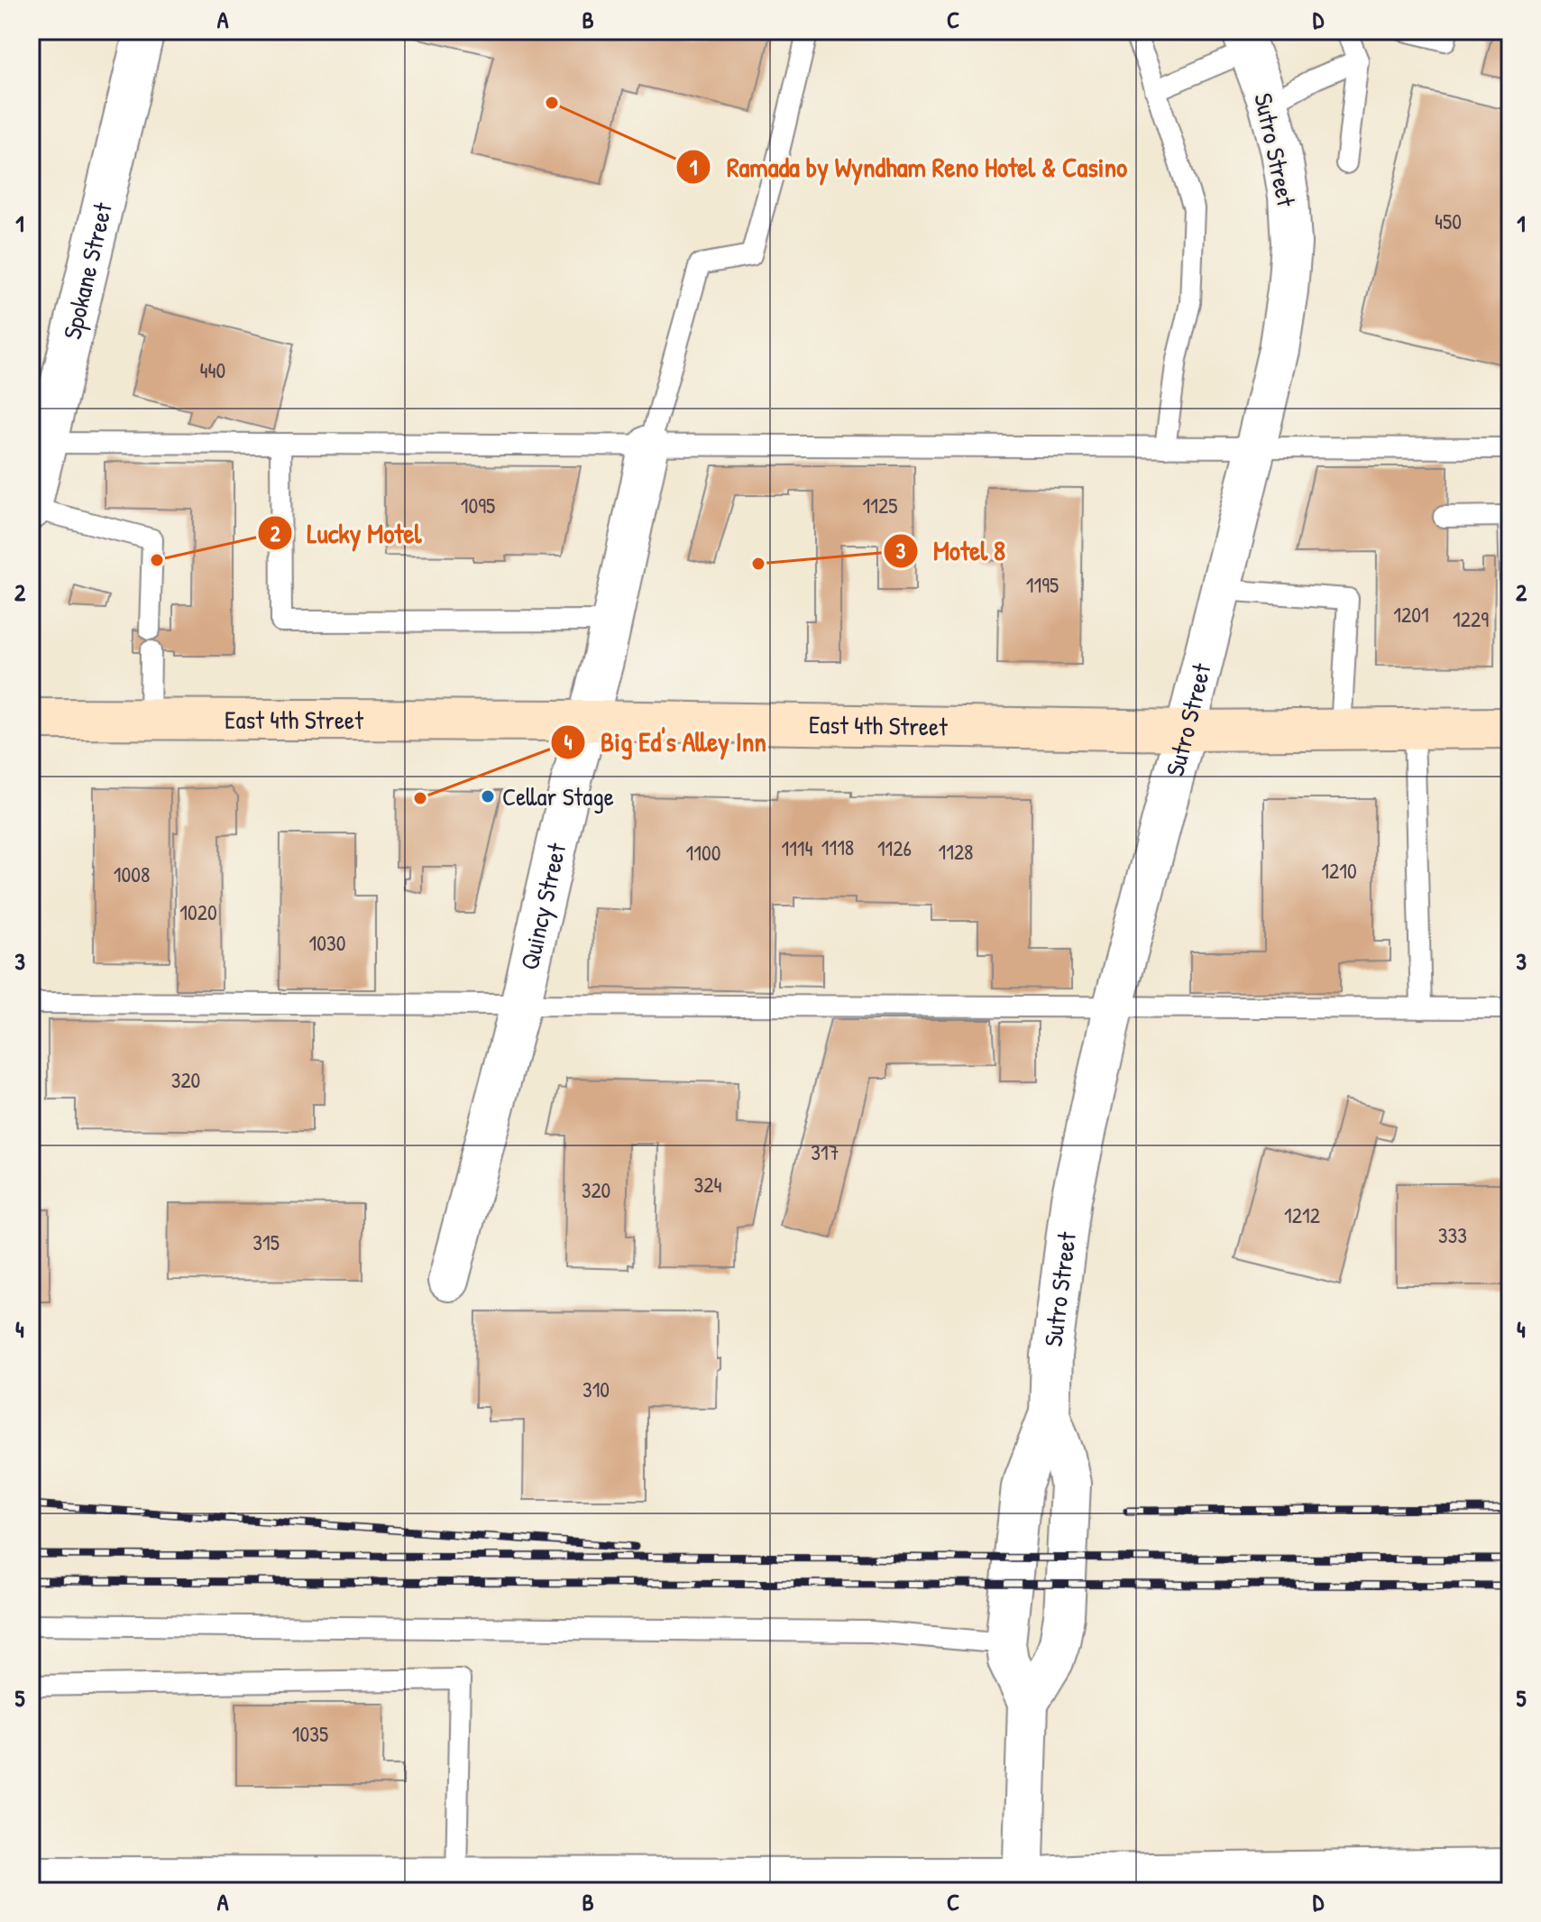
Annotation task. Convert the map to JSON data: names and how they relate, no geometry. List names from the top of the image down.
{
  "streets": {
    "main road": ["East 4th Street"],
    "street": ["Sutro Street", "Spokane Street", "Quincy Street"]
  },
  "crossings": [
    ["Sutro Street", "East 4th Street"],
    ["East 4th Street", "Quincy Street"]
  ],
  "places": [
    "Ramada by Wyndham Reno Hotel & Casino",
    "Lucky Motel",
    "Motel 8",
    "Cellar Stage",
    "Big Ed's Alley Inn"
  ],
  "house_numbers": [
    "450",
    "440",
    "1095",
    "1125",
    "1195",
    "1201",
    "1229",
    "1118",
    "1114",
    "1126",
    "1128",
    "1100",
    "1210",
    "1008",
    "1020",
    "1030",
    "320",
    "317",
    "324",
    "320",
    "1212",
    "333",
    "315",
    "310",
    "1035"
  ],
  "grid": {
    "columns": [
      "A",
      "B",
      "C",
      "D"
    ],
    "rows": [
      "1",
      "2",
      "3",
      "4",
      "5"
    ]
  }
}
